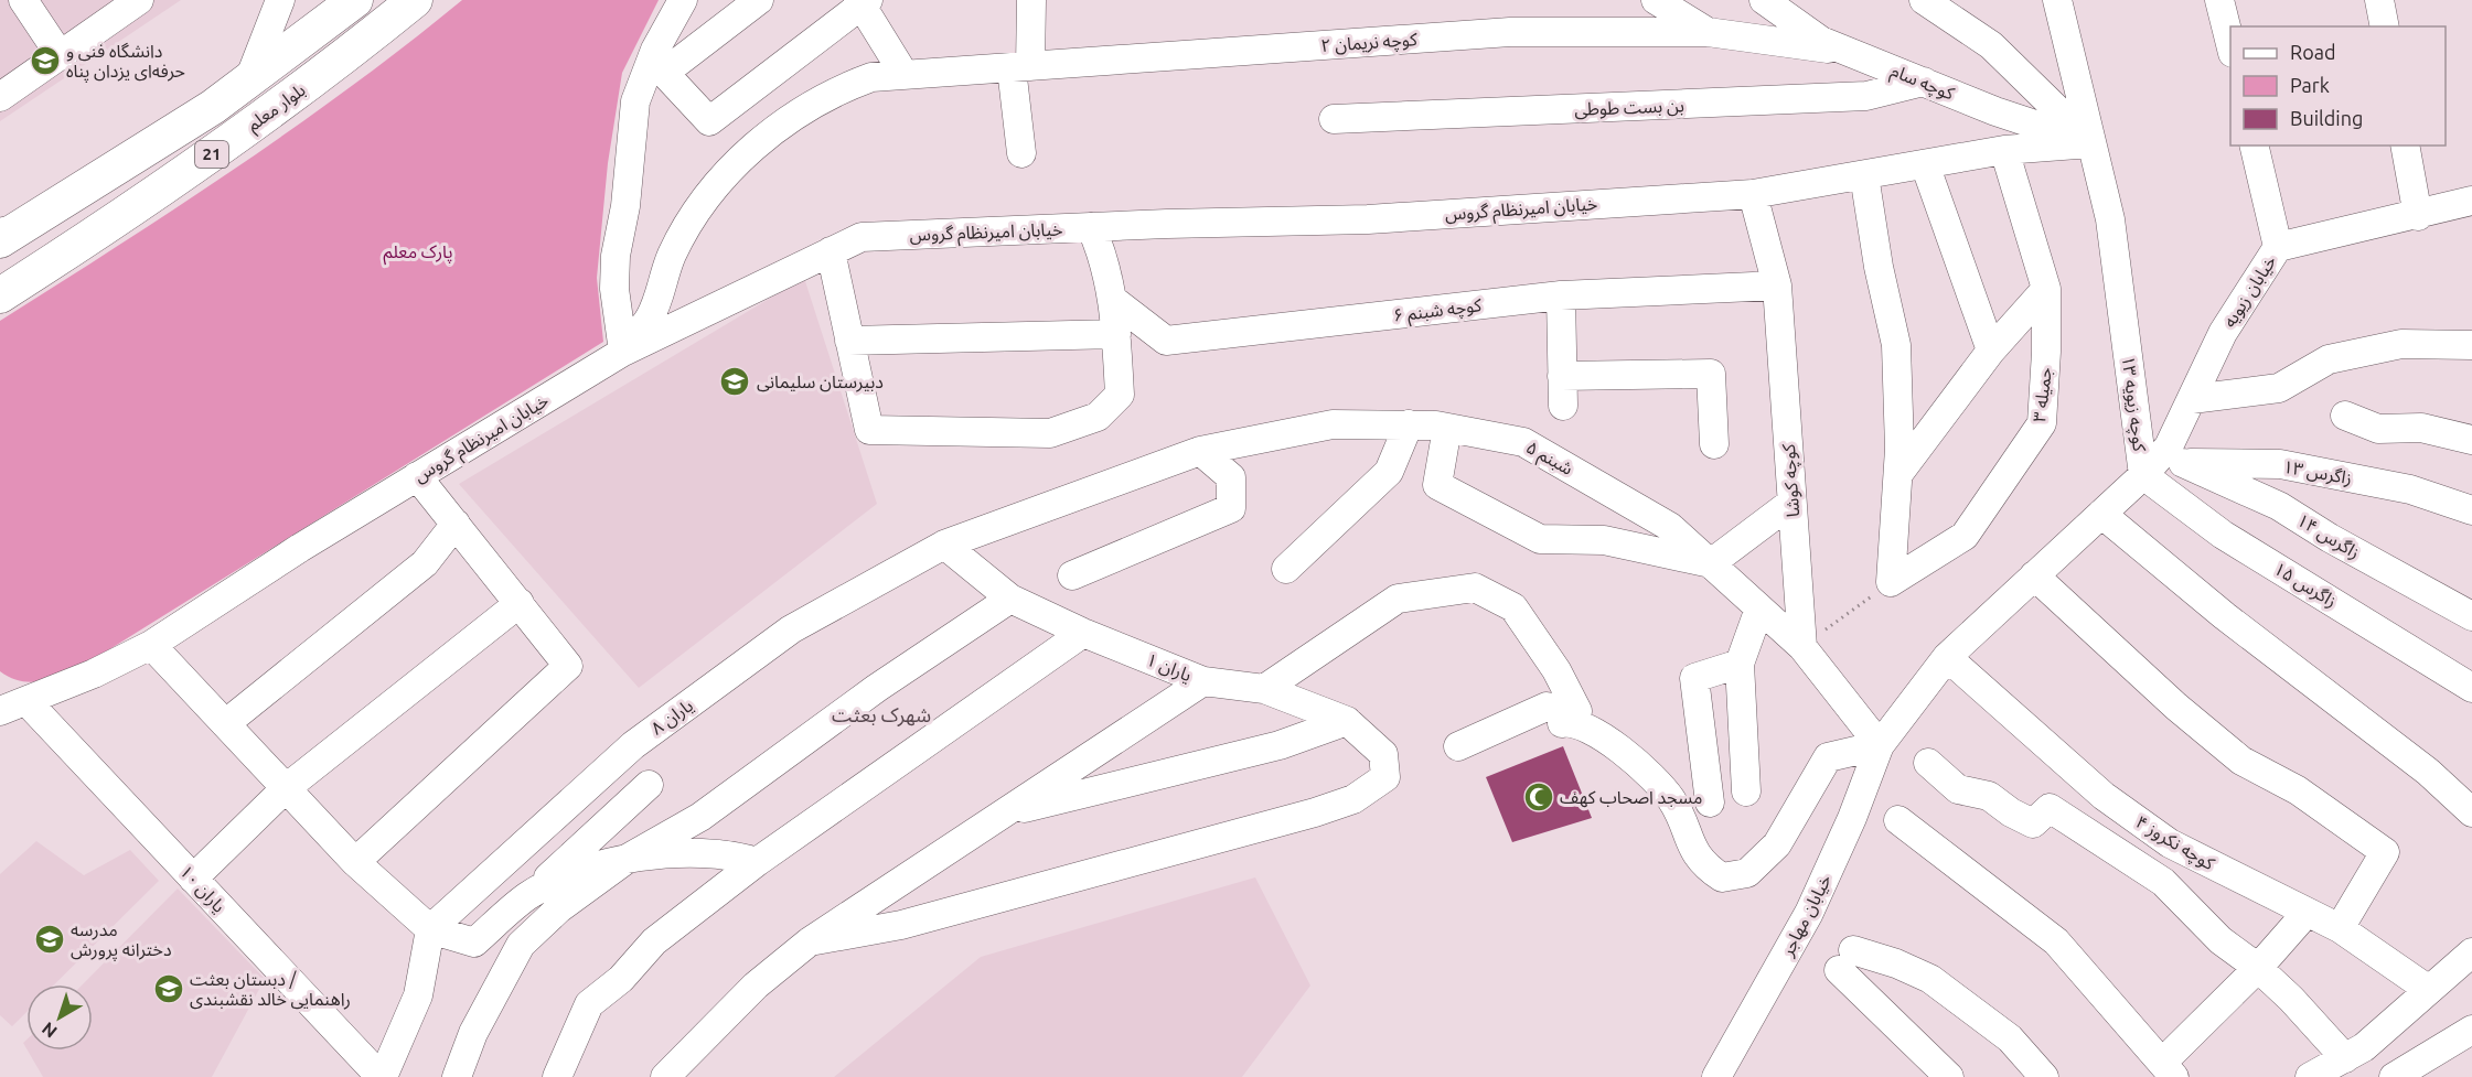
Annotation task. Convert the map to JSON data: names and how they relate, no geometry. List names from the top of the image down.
{
  "streets": {
    "main road": ["بلوار معلم", "21"],
    "street": [
      "کوچه نریمان ۲",
      "کوچه سام",
      "بن بست طوطی",
      "خیابان امیرنظام گروس",
      "خیابان زیویه",
      "کوچه شبنم ۶",
      "جمیله ۳",
      "کوچه زیویه ۱۳",
      "شبنم ۵",
      "زاگرس ۱۳",
      "کوچه کوشا",
      "زاگرس ۱۴",
      "زاگرس ۱۵",
      "یاران ۱",
      "یاران ۸",
      "کوچه نکروز ۴",
      "یاران ۱۰",
      "خیابان مهاجر"
    ]
  },
  "crossings": [
    ["کوچه نریمان ۲", "کوچه سام"],
    ["کوچه نریمان ۲", "خیابان امیرنظام گروس"],
    ["کوچه سام", "بن بست طوطی"],
    ["کوچه سام", "خیابان امیرنظام گروس"],
    ["کوچه سام", "کوچه زیویه ۱۳"],
    ["خیابان امیرنظام گروس", "جمیله ۳"],
    ["خیابان امیرنظام گروس", "کوچه زیویه ۱۳"],
    ["خیابان امیرنظام گروس", "کوچه کوشا"],
    ["خیابان امیرنظام گروس", "یاران ۱۰"],
    ["خیابان زیویه", "کوچه زیویه ۱۳"],
    ["خیابان زیویه", "زاگرس ۱۳"],
    ["خیابان زیویه", "زاگرس ۱۴"],
    ["خیابان زیویه", "زاگرس ۱۵"],
    ["کوچه شبنم ۶", "کوچه کوشا"],
    ["کوچه زیویه ۱۳", "زاگرس ۱۳"],
    ["کوچه زیویه ۱۳", "زاگرس ۱۴"],
    ["کوچه زیویه ۱۳", "زاگرس ۱۵"],
    ["کوچه زیویه ۱۳", "کوچه نکروز ۴"],
    ["کوچه زیویه ۱۳", "خیابان مهاجر"],
    ["شبنم ۵", "کوچه کوشا"],
    ["شبنم ۵", "یاران ۸"],
    ["زاگرس ۱۳", "زاگرس ۱۴"],
    ["زاگرس ۱۳", "زاگرس ۱۵"],
    ["زاگرس ۱۴", "زاگرس ۱۵"],
    ["یاران ۱", "یاران ۸"]
  ],
  "districts": ["شهرک بعثت"],
  "parks": ["پارک معلم"],
  "places": {
    "school or university": [
      "دانشگاه فنی و حرفه‌ای یزدان پناه",
      "دبیرستان سلیمانی",
      "مدرسه دخترانه پرورش",
      "دبستان بعثت / راهنمایی خالد نقشبندی"
    ],
    "mosque": ["مسجد اصحاب کهف"]
  },
  "legend": ["Road", "Park", "Building"],
  "north": "bottom left"
}
